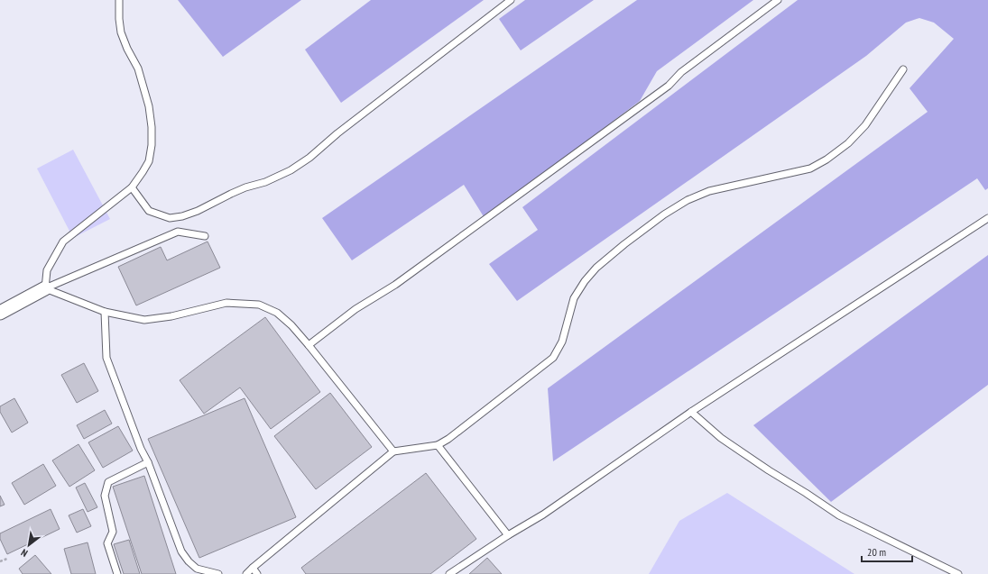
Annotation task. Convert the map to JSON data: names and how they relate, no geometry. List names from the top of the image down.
{
  "scale_bar": "20 m",
  "north": "bottom left"
}
